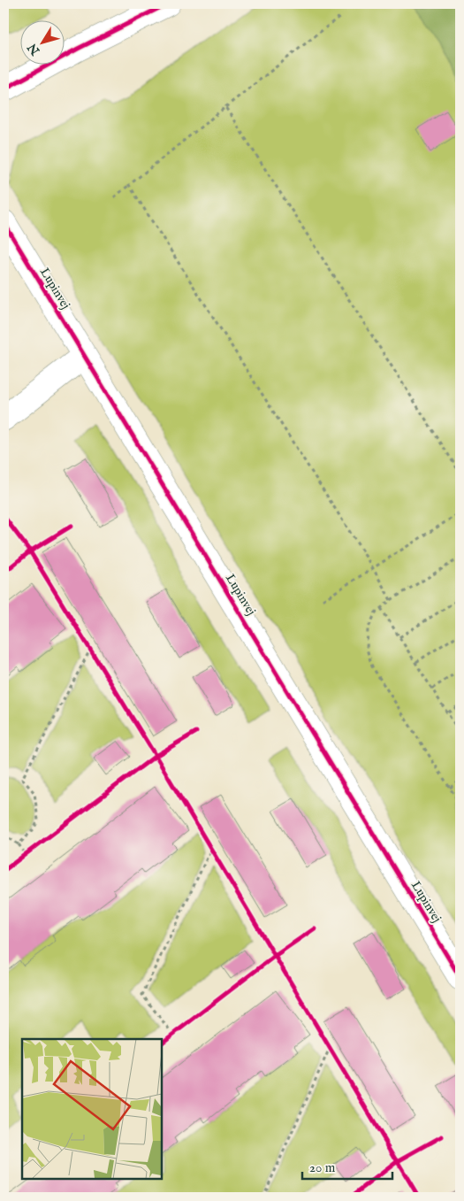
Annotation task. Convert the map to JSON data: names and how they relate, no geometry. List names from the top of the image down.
{
  "streets": {
    "street": ["Lupinvej"]
  },
  "scale_bar": "20 m",
  "north": "bottom left"
}
